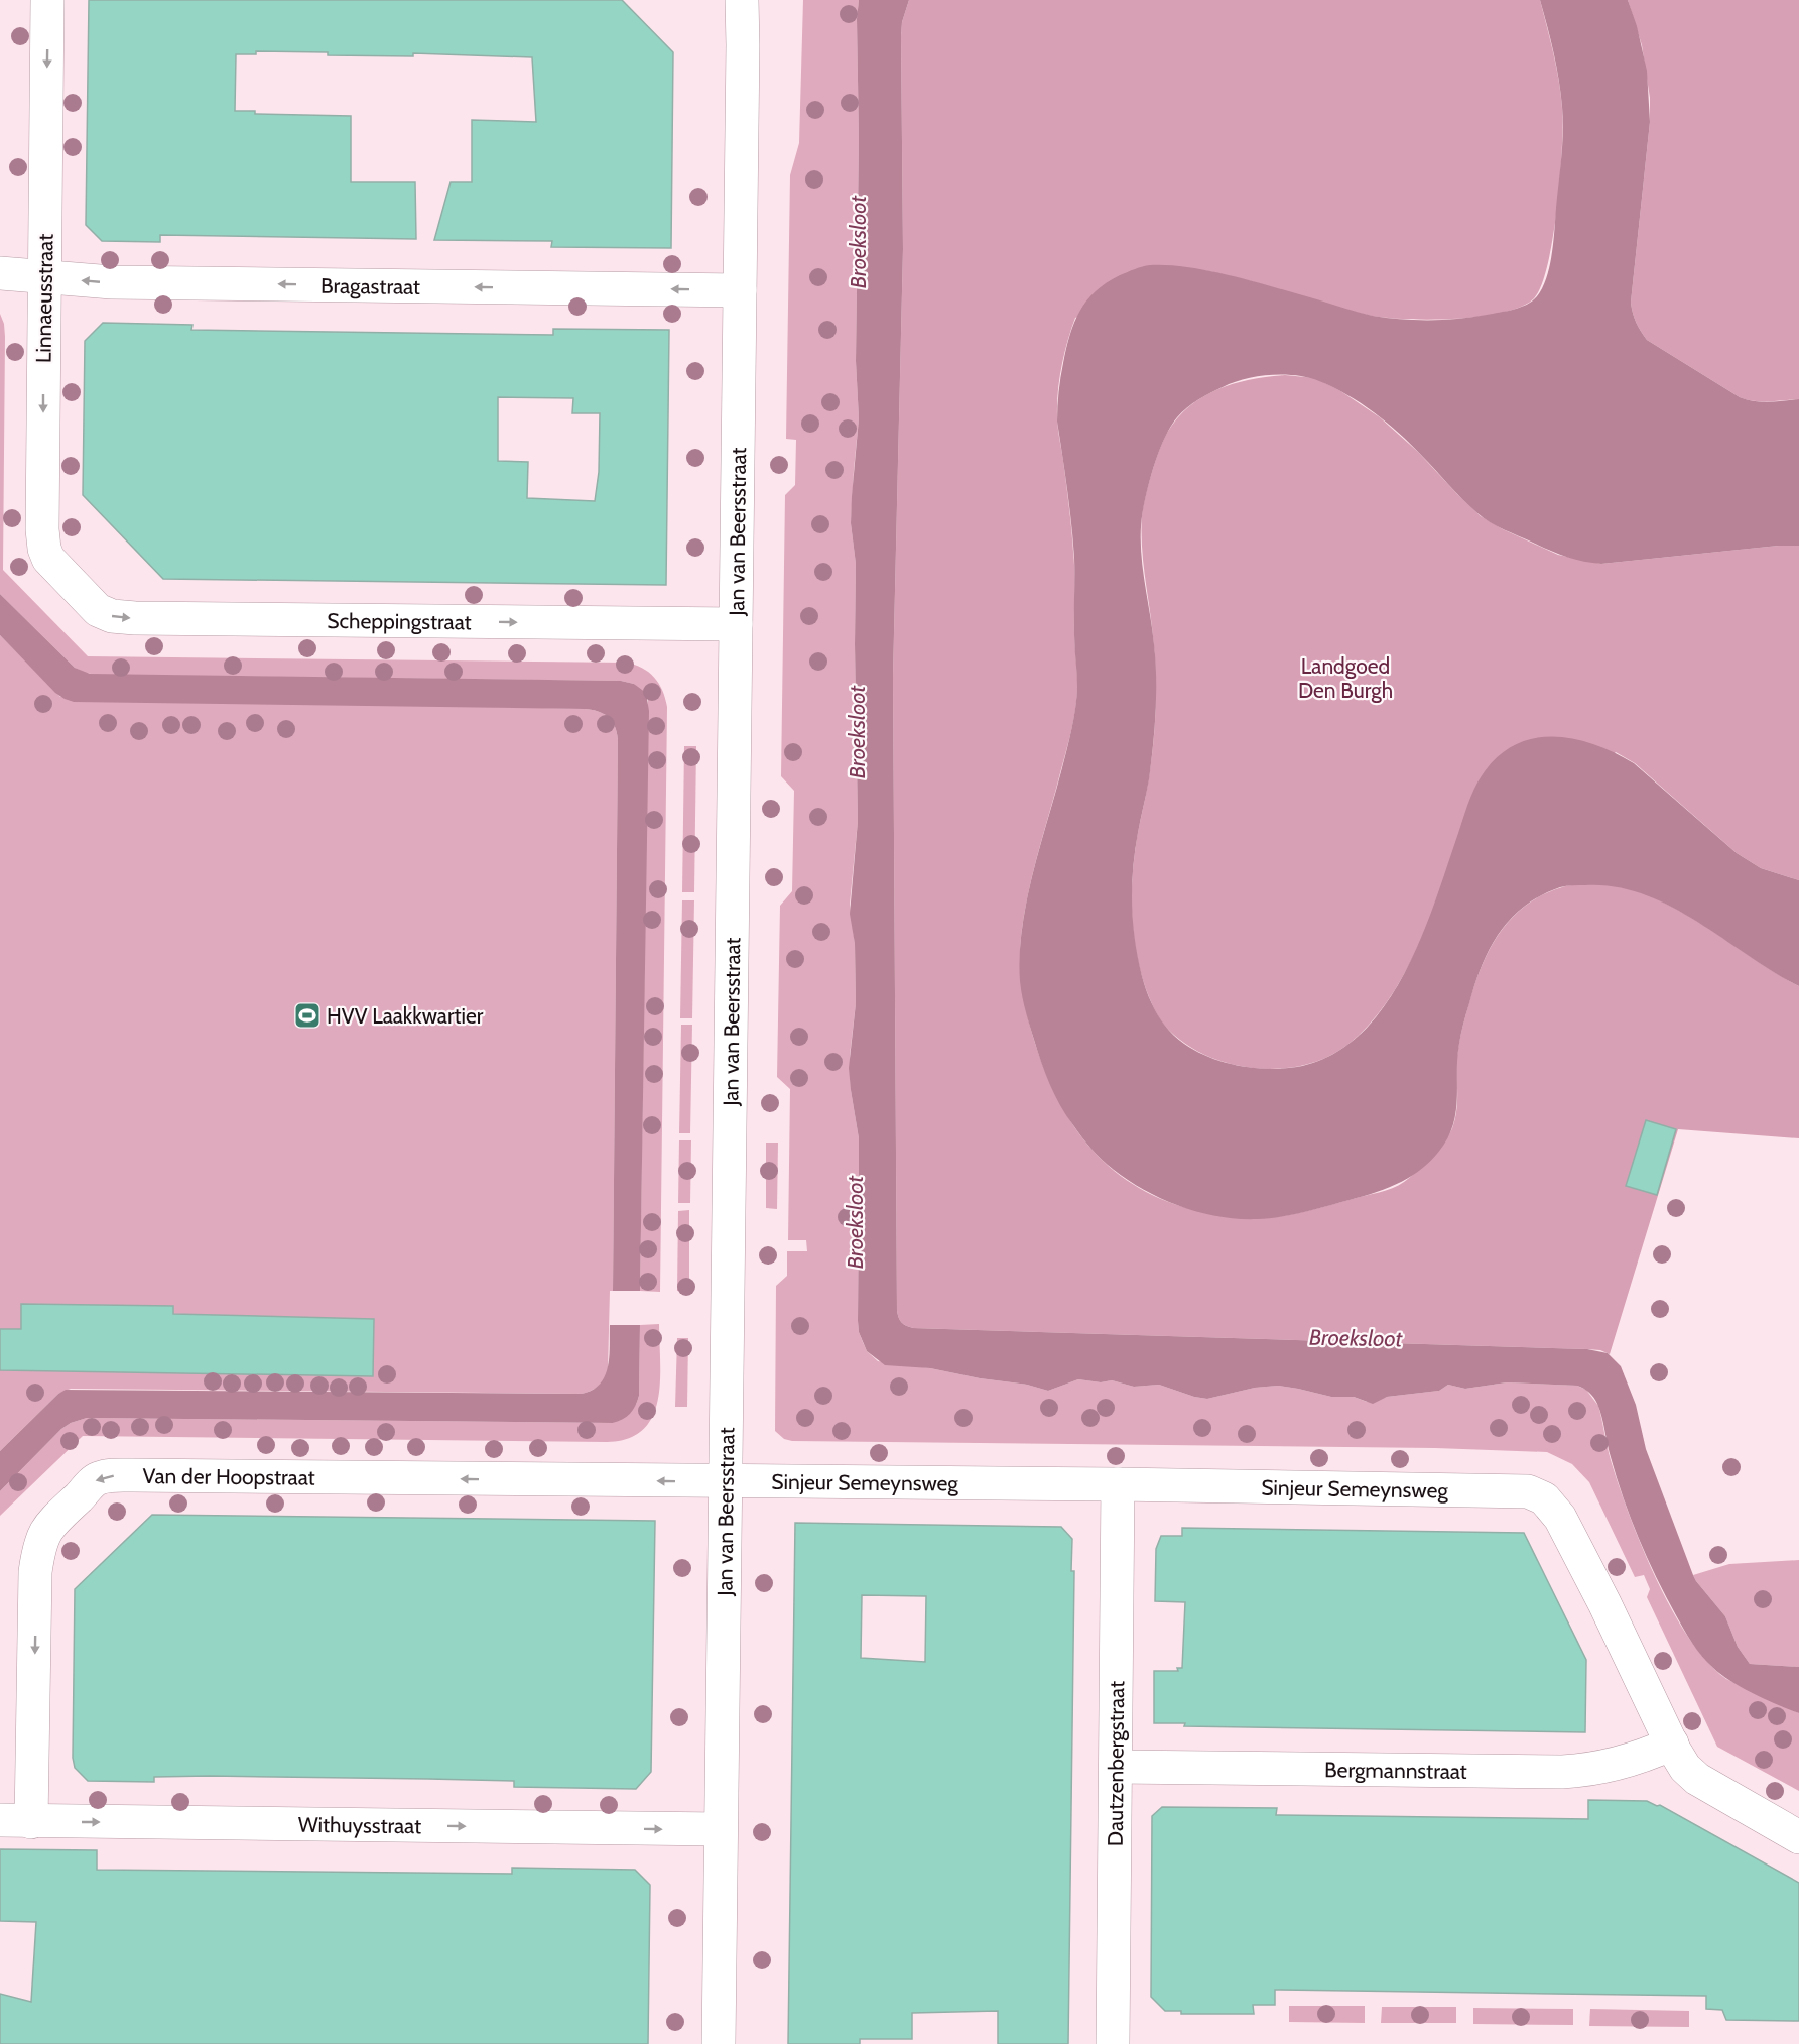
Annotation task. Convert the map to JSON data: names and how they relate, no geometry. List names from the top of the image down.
{
  "streets": {
    "street": [
      "Bragastraat",
      "Linnaeusstraat",
      "Jan van Beersstraat",
      "Scheppingstraat",
      "Van der Hoopstraat",
      "Sinjeur Semeynsweg",
      "Dautzenbergstraat",
      "Bergmannstraat",
      "Withuysstraat"
    ]
  },
  "crossings": [
    ["Bragastraat", "Linnaeusstraat"],
    ["Bragastraat", "Jan van Beersstraat"],
    ["Linnaeusstraat", "Scheppingstraat"],
    ["Jan van Beersstraat", "Scheppingstraat"],
    ["Jan van Beersstraat", "Van der Hoopstraat"],
    ["Jan van Beersstraat", "Sinjeur Semeynsweg"],
    ["Jan van Beersstraat", "Withuysstraat"],
    ["Van der Hoopstraat", "Sinjeur Semeynsweg"],
    ["Van der Hoopstraat", "Withuysstraat"],
    ["Sinjeur Semeynsweg", "Dautzenbergstraat"],
    ["Sinjeur Semeynsweg", "Bergmannstraat"],
    ["Dautzenbergstraat", "Bergmannstraat"]
  ],
  "one_way": [
    "Bragastraat",
    "Linnaeusstraat",
    "Scheppingstraat",
    "Withuysstraat"
  ],
  "water": ["Broeksloot"],
  "parks": ["Landgoed Den Burgh"],
  "places": {
    "sports": ["HVV Laakkwartier"]
  }
}
